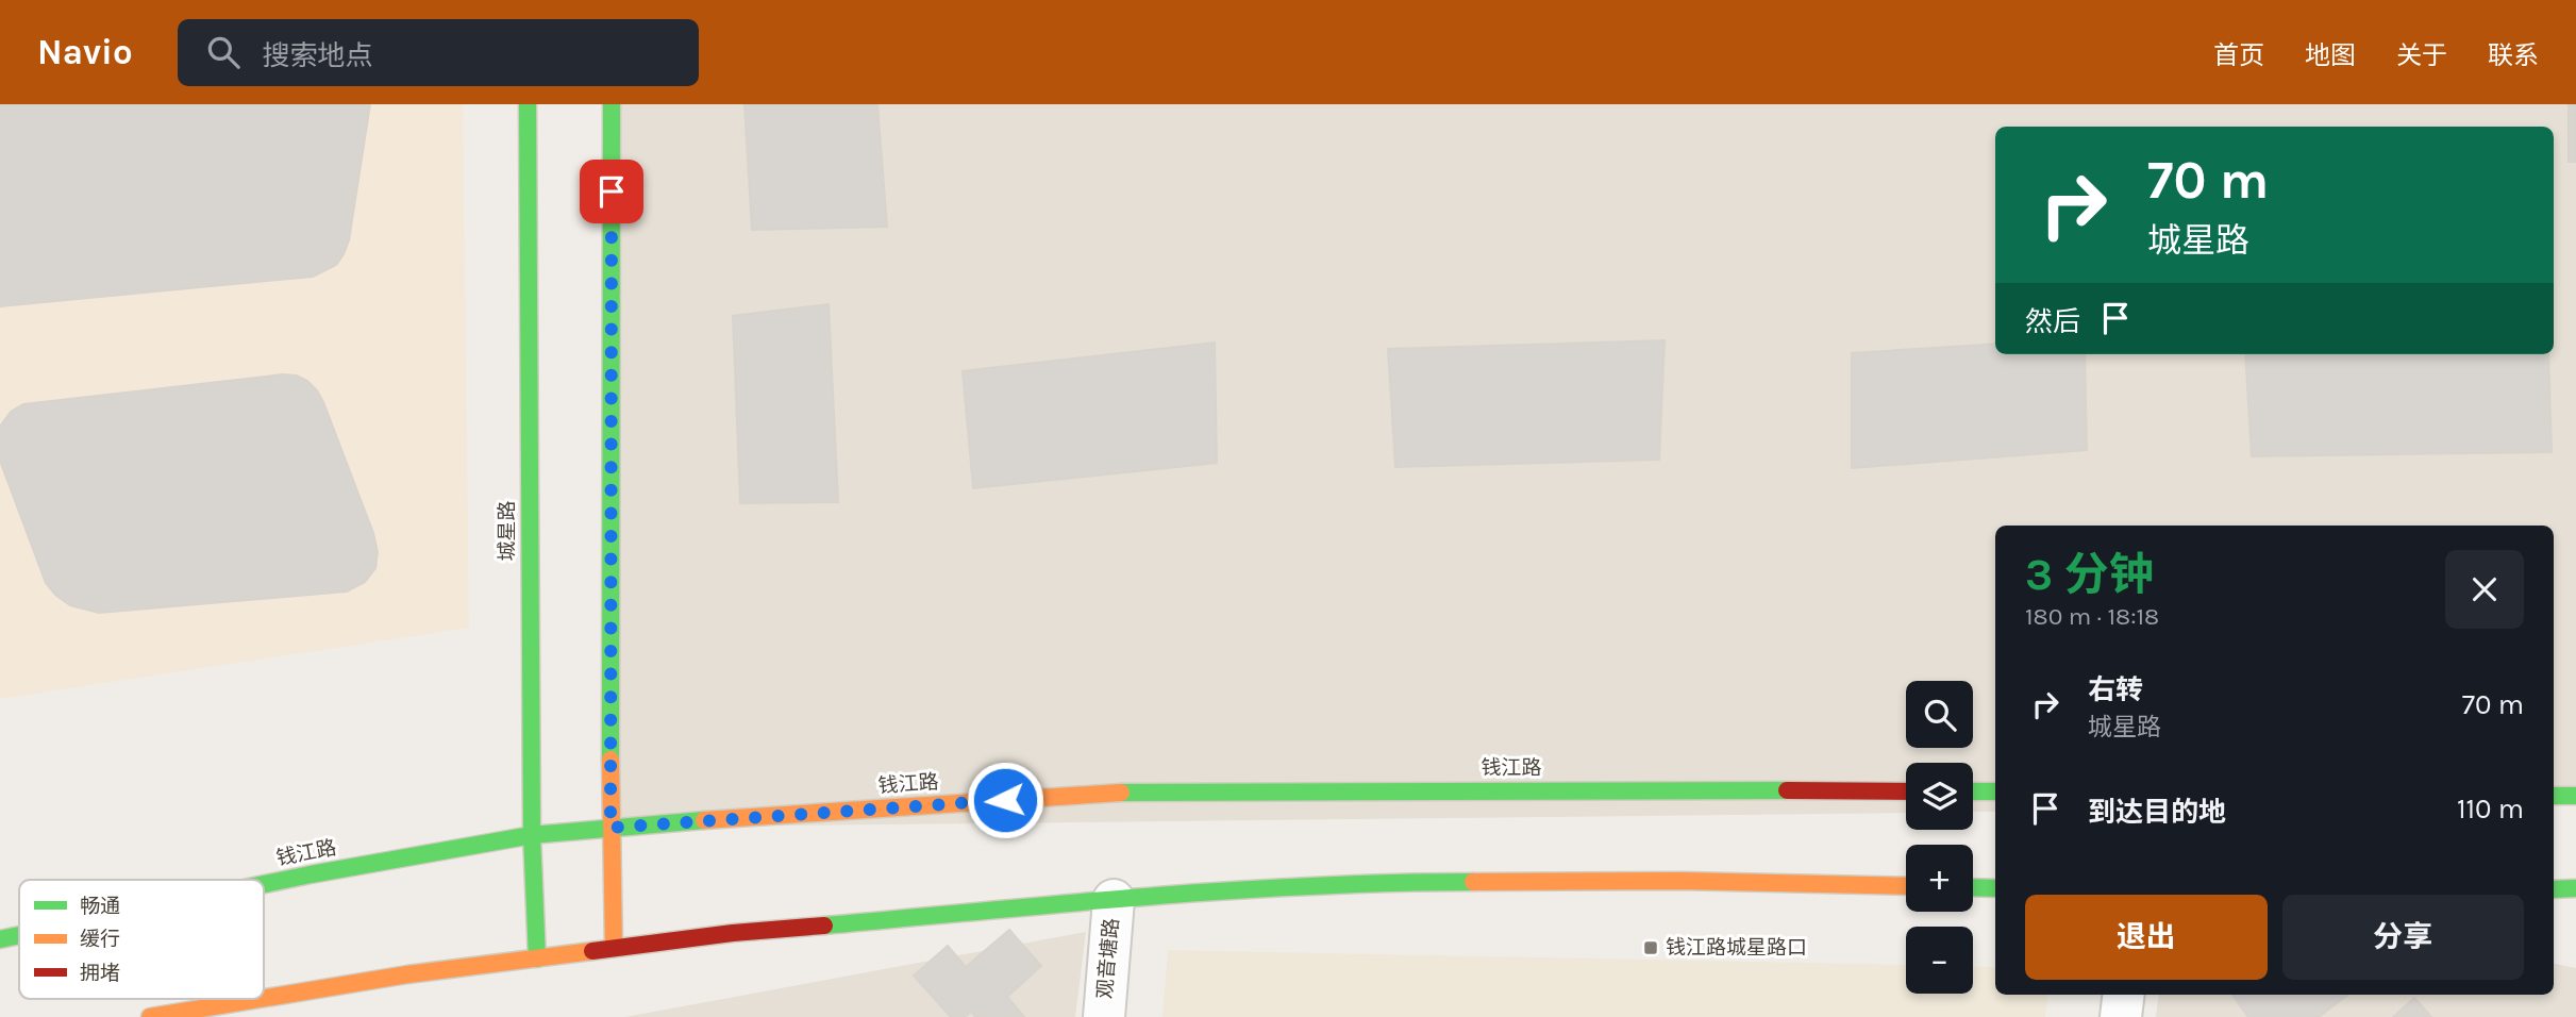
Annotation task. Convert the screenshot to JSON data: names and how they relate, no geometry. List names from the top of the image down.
{
  "streets": {
    "main road": ["城星路", "钱江路"],
    "street": ["观音塘路"]
  },
  "crossings": [
    ["城星路", "钱江路"]
  ],
  "places": {
    "transit": ["钱江路城星路口"]
  },
  "legend": ["畅通", "缓行", "拥堵"],
  "page": {
    "header": "Navio",
    "search": "搜索地点",
    "nav": [
      "首页",
      "地图",
      "关于",
      "联系"
    ],
    "turn": ["70 m", "城星路"],
    "then": "然后",
    "heading": ["3 分钟", "180 m · 18:18"],
    "list": [
      {
        "name": "右转",
        "note": "城星路",
        "value": "70 m"
      },
      {
        "name": "到达目的地",
        "value": "110 m"
      }
    ],
    "map_buttons": ["+", "−"],
    "buttons": ["退出", "分享"]
  }
}
